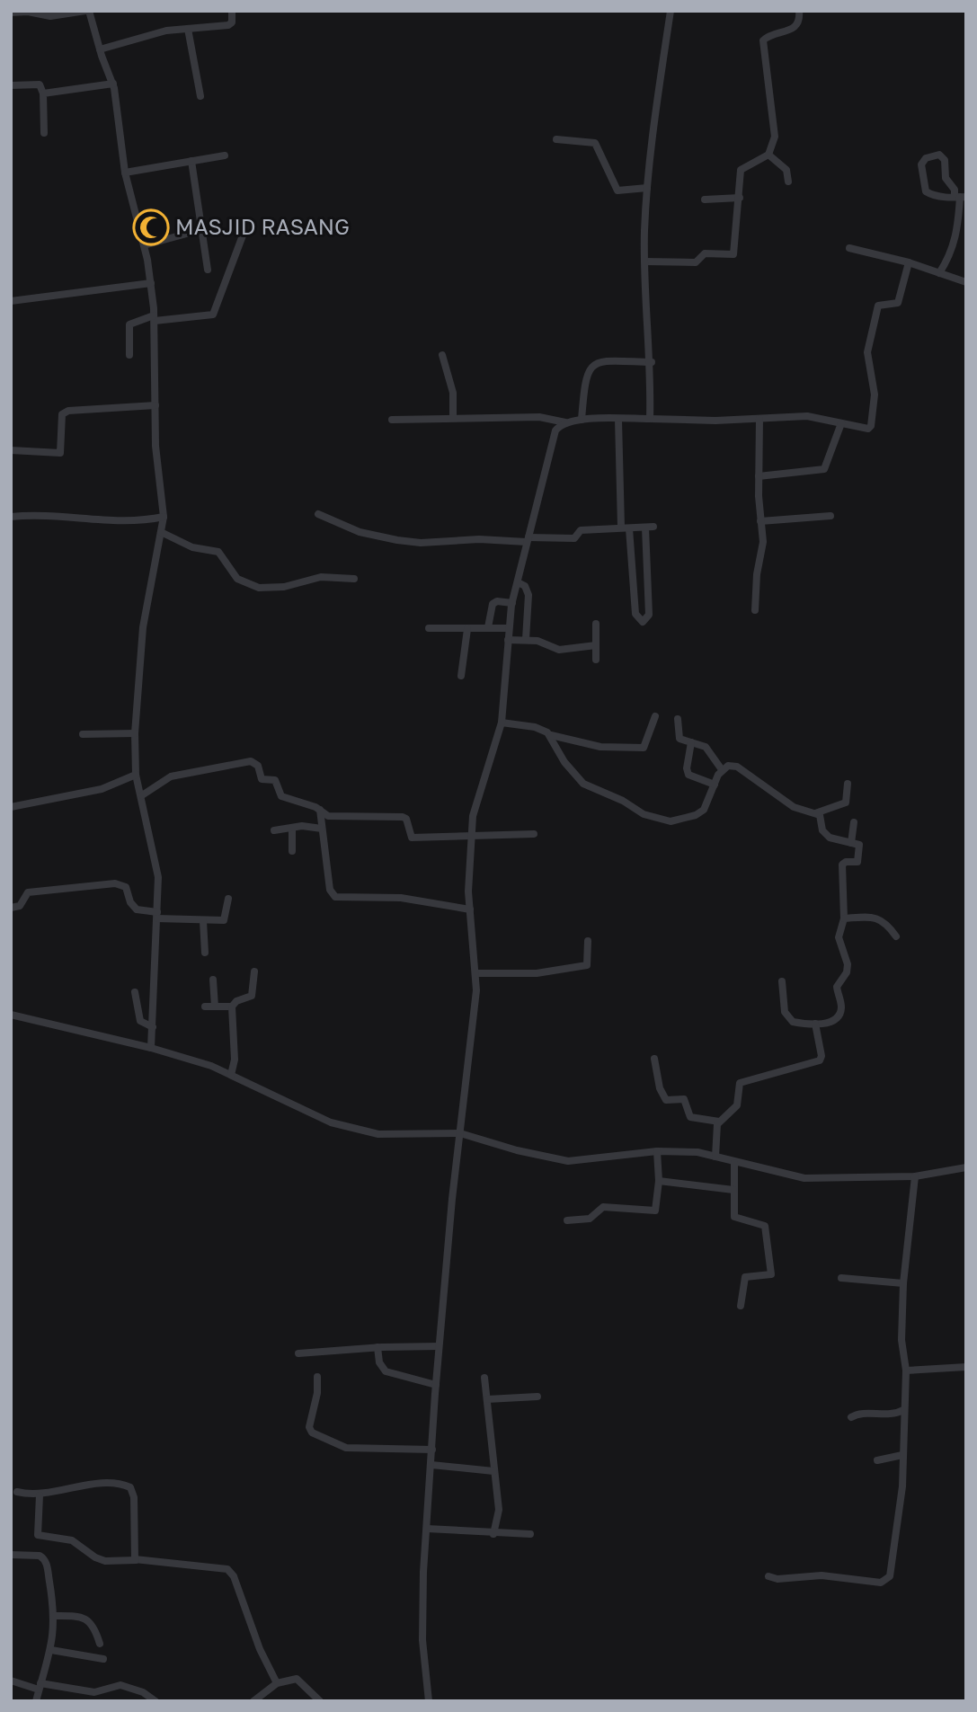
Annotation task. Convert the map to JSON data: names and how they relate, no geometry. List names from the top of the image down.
{
  "places": {
    "mosque": ["MASJID RASANG"]
  }
}
